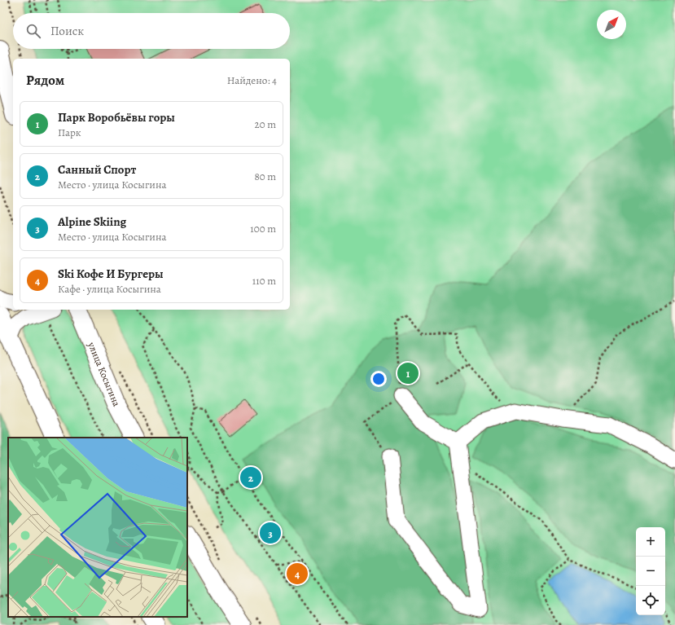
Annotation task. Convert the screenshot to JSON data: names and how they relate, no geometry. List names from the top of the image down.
{
  "streets": {
    "main road": ["улица Косыгина"]
  },
  "north": "top right",
  "page": {
    "search": "Поиск",
    "heading": ["Рядом", "Найдено: 4"],
    "list": [
      {
        "mark": "1",
        "name": "Парк Воробьёвы горы",
        "note": "Парк",
        "value": "20 m"
      },
      {
        "mark": "2",
        "name": "Санный Спорт",
        "note": "Место · улица Косыгина",
        "value": "80 m"
      },
      {
        "mark": "3",
        "name": "Alpine Skiing",
        "note": "Место · улица Косыгина",
        "value": "100 m"
      },
      {
        "mark": "4",
        "name": "Ski Кофе И Бургеры",
        "note": "Кафе · улица Косыгина",
        "value": "110 m"
      }
    ],
    "pins": [
      "1",
      "2",
      "3",
      "4"
    ],
    "map_buttons": ["+", "−"]
  }
}
